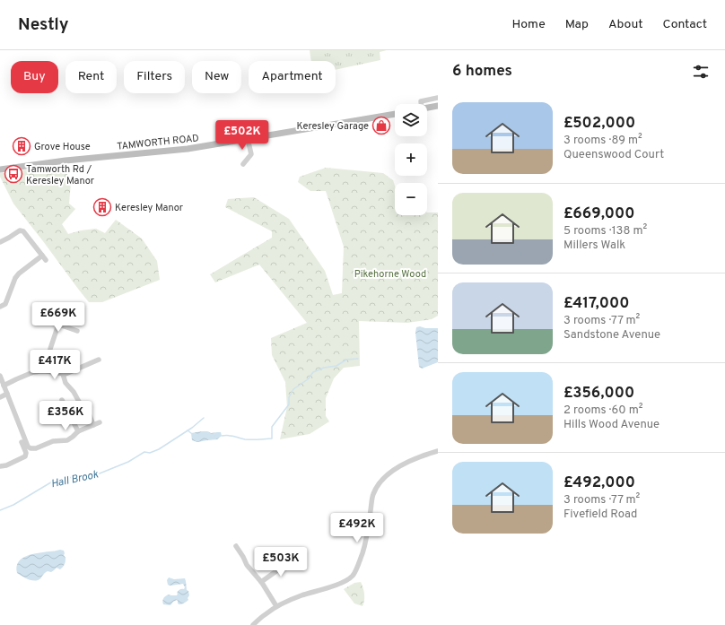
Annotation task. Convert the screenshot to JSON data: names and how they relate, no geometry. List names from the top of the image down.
{
  "streets": {
    "main road": ["TAMWORTH ROAD"]
  },
  "water": ["Hall Brook"],
  "parks": ["Pikehorne Wood"],
  "places": {
    "shop": ["Keresley Garage"],
    "building": ["Grove House", "Keresley Manor"],
    "bus stop": ["Tamworth Rd / Keresley Manor"]
  },
  "page": {
    "header": "Nestly",
    "nav": [
      "Home",
      "Map",
      "About",
      "Contact"
    ],
    "heading": "6 homes",
    "chip": [
      "Buy",
      "Rent",
      "Filters",
      "New",
      "Apartment"
    ],
    "list": [
      {
        "name": "£502,000",
        "note": "3 rooms · 89 m² · Queenswood Court"
      },
      {
        "name": "£669,000",
        "note": "5 rooms · 138 m² · Millers Walk"
      },
      {
        "name": "£417,000",
        "note": "3 rooms · 77 m² · Sandstone Avenue"
      },
      {
        "name": "£356,000",
        "note": "2 rooms · 60 m² · Hills Wood Avenue"
      },
      {
        "name": "£492,000",
        "note": "3 rooms · 77 m² · Fivefield Road"
      }
    ],
    "map_buttons": ["+", "−"],
    "price": [
      "£502K",
      "£669K",
      "£417K",
      "£356K",
      "£492K",
      "£503K"
    ]
  }
}
